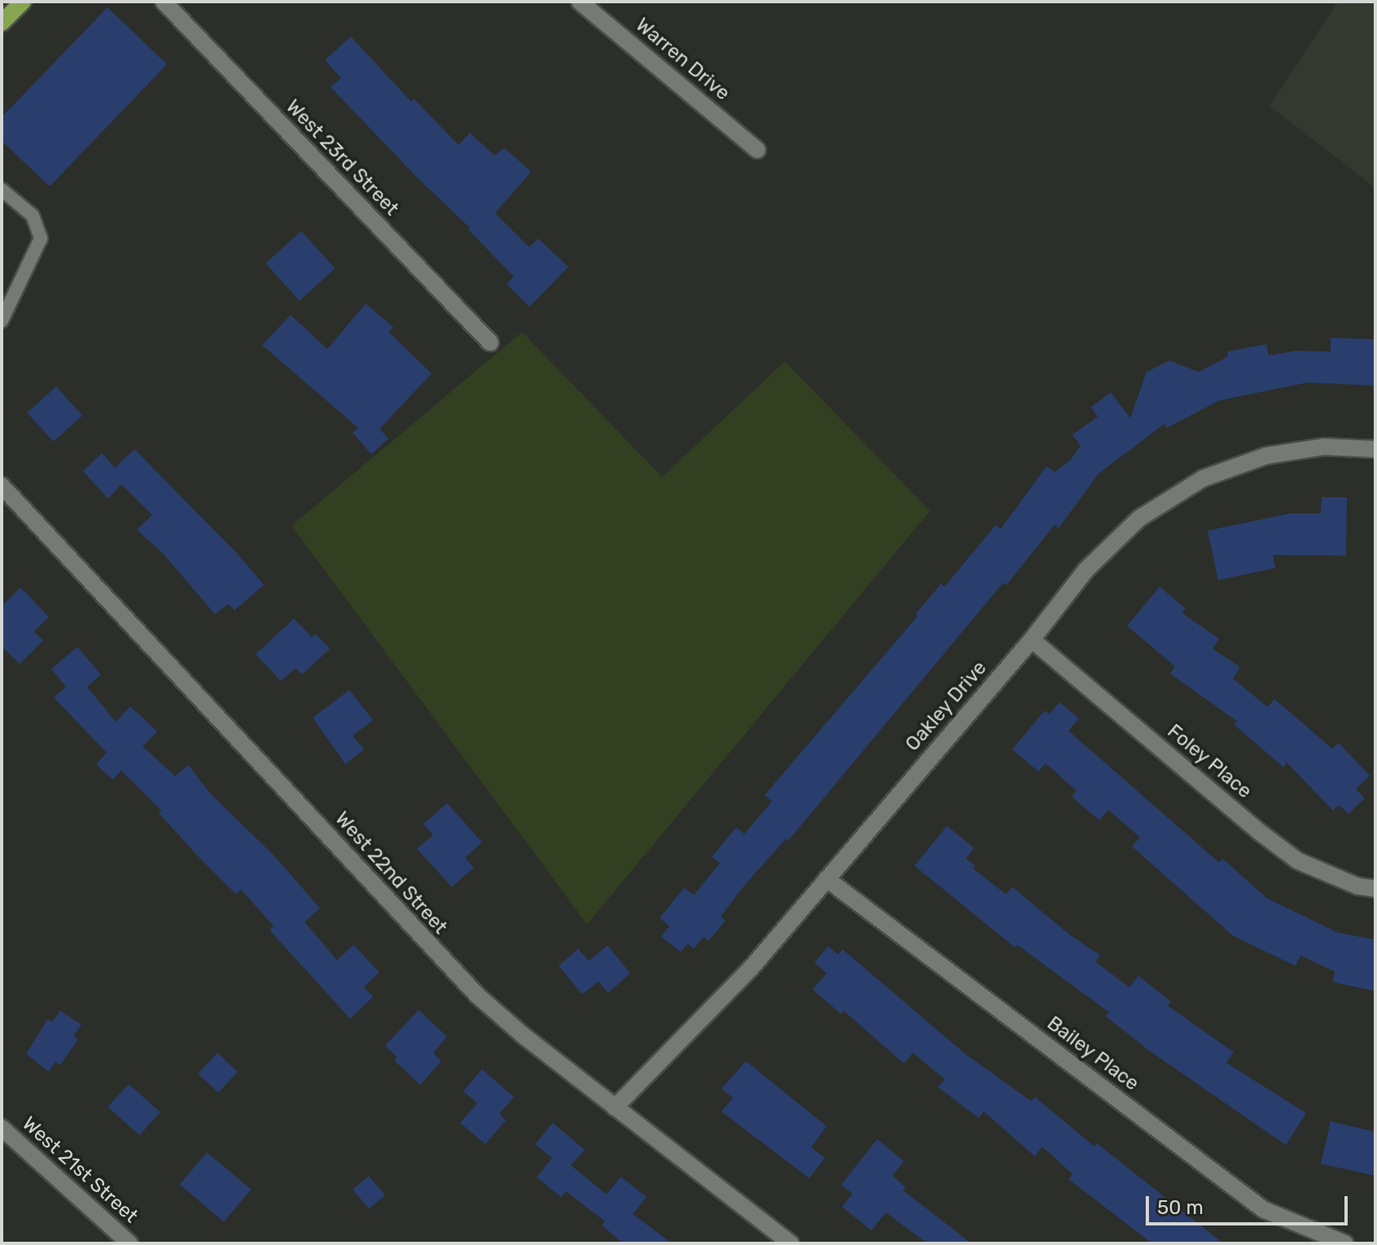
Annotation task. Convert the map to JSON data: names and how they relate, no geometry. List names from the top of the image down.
{
  "streets": {
    "street": [
      "Warren Drive",
      "West 23rd Street",
      "Oakley Drive",
      "Foley Place",
      "West 22nd Street",
      "Bailey Place",
      "West 21st Street"
    ]
  },
  "crossings": [
    ["Oakley Drive", "Foley Place"],
    ["Oakley Drive", "West 22nd Street"],
    ["Oakley Drive", "Bailey Place"]
  ],
  "scale_bar": "50 m"
}
